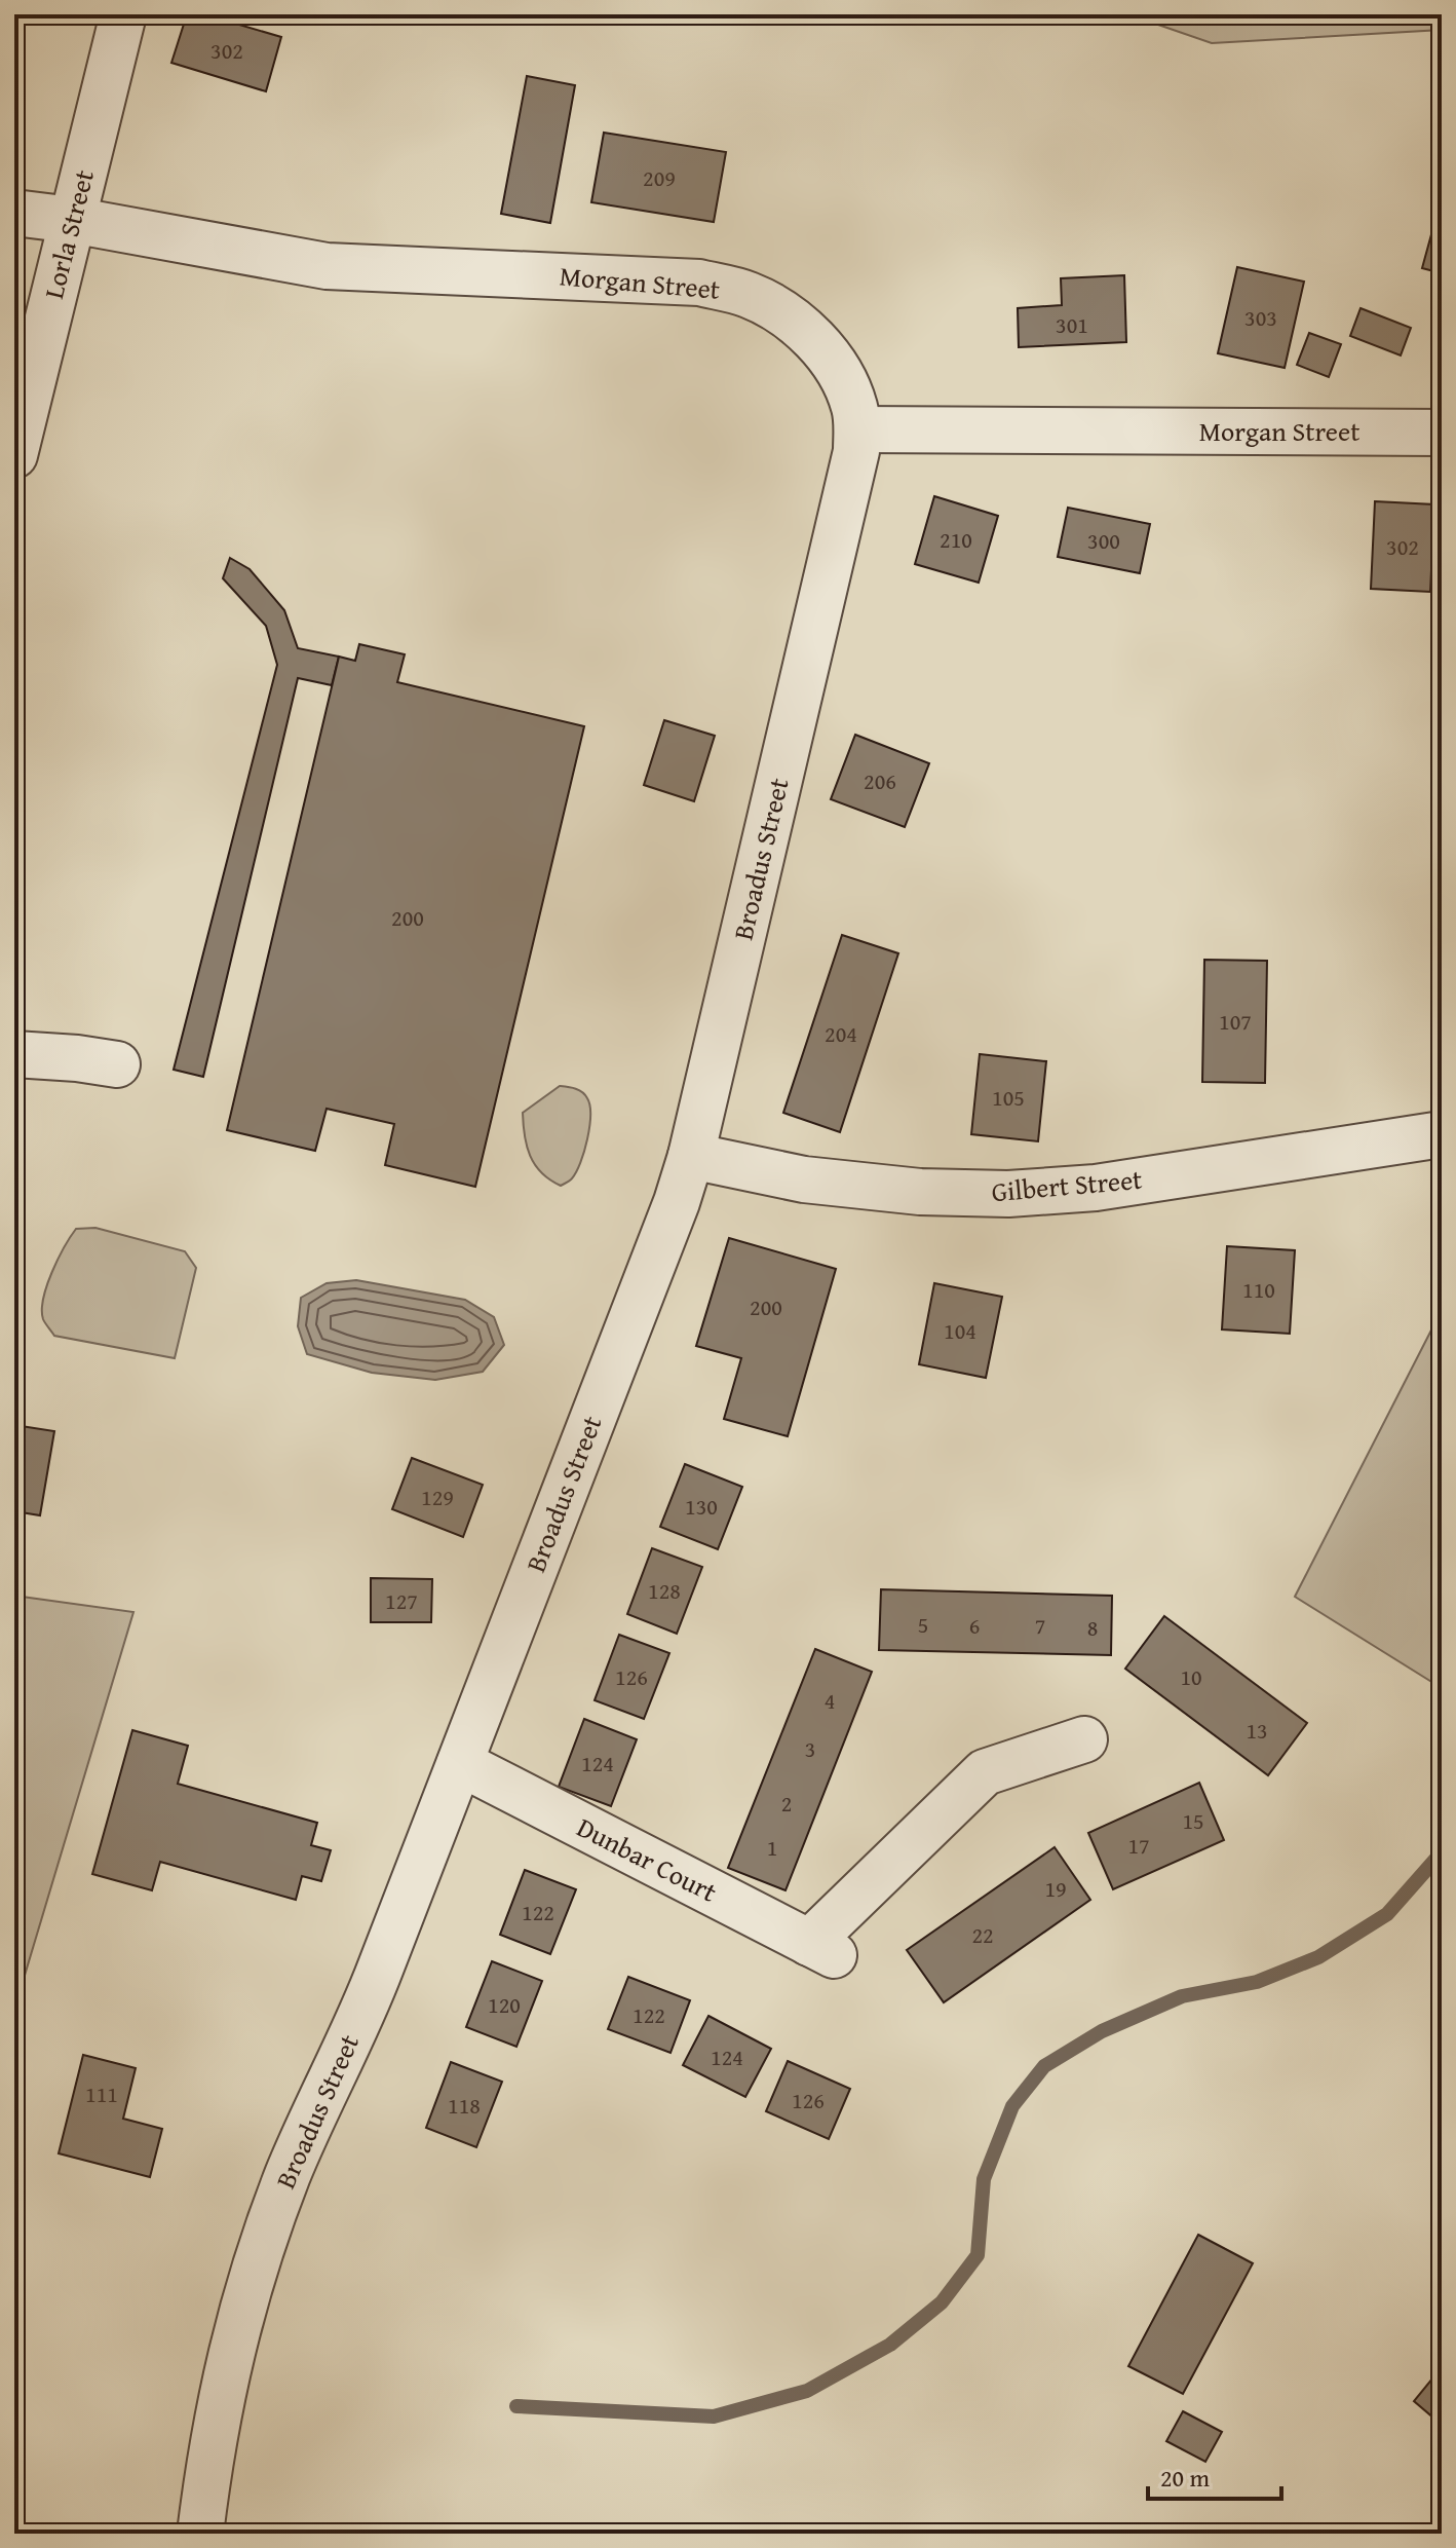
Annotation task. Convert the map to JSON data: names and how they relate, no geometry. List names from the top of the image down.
{
  "streets": {
    "street": [
      "Lorla Street",
      "Morgan Street",
      "Broadus Street",
      "Gilbert Street",
      "Dunbar Court"
    ]
  },
  "crossings": [
    ["Lorla Street", "Morgan Street"],
    ["Morgan Street", "Broadus Street"],
    ["Broadus Street", "Gilbert Street"],
    ["Broadus Street", "Dunbar Court"]
  ],
  "house_numbers": [
    "302",
    "209",
    "303",
    "301",
    "210",
    "300",
    "302",
    "206",
    "200",
    "107",
    "204",
    "105",
    "110",
    "200",
    "104",
    "129",
    "130",
    "128",
    "127",
    "5",
    "6",
    "7",
    "8",
    "126",
    "10",
    "4",
    "13",
    "3",
    "124",
    "2",
    "15",
    "17",
    "1",
    "19",
    "122",
    "22",
    "120",
    "122",
    "124",
    "111",
    "126",
    "118"
  ],
  "scale_bar": "20 m"
}
